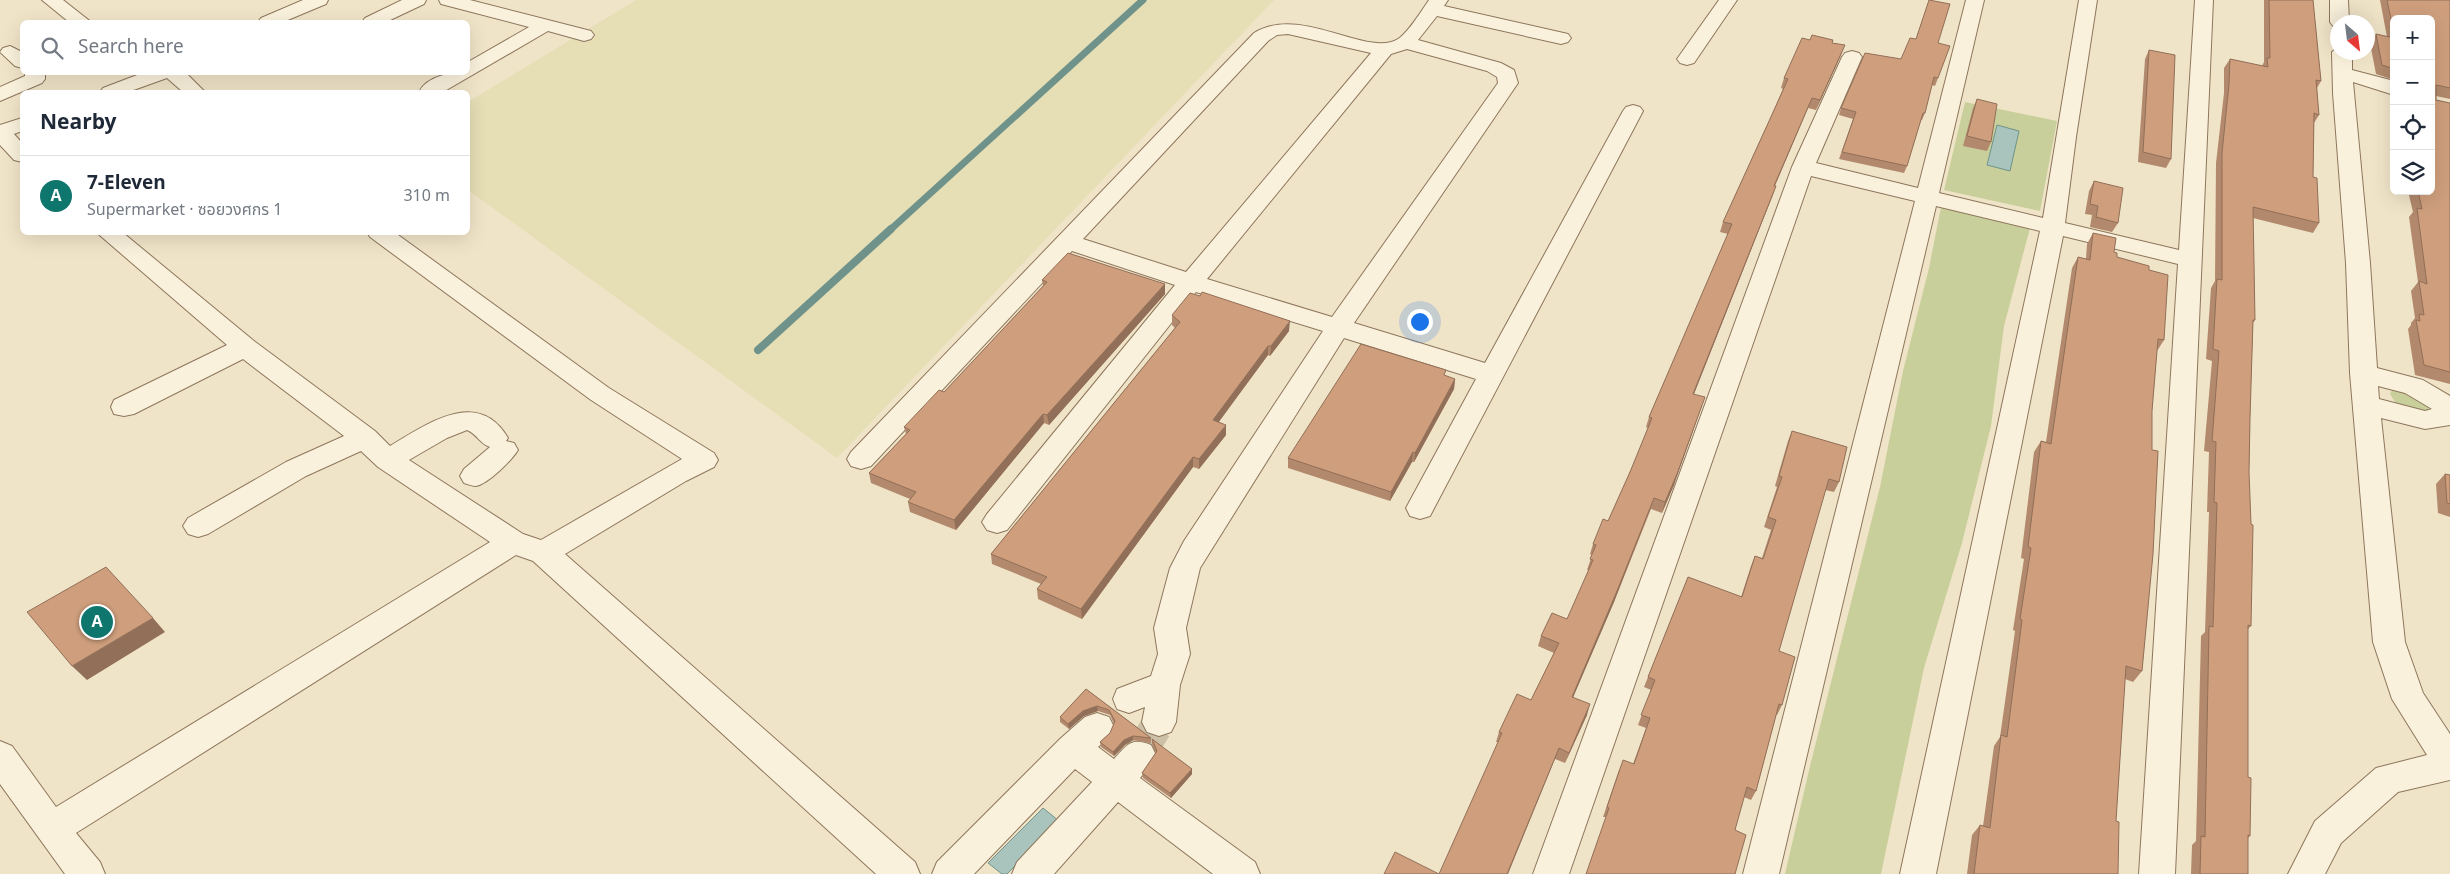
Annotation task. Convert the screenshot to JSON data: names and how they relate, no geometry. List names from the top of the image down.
{
  "north": "bottom right",
  "page": {
    "map_buttons": ["+", "−"],
    "search": "Search here",
    "heading": "Nearby",
    "list": [
      {
        "mark": "A",
        "name": "7-Eleven",
        "note": "Supermarket · ซอยวงศกร 1",
        "value": "310 m"
      }
    ],
    "pins": "A"
  }
}
